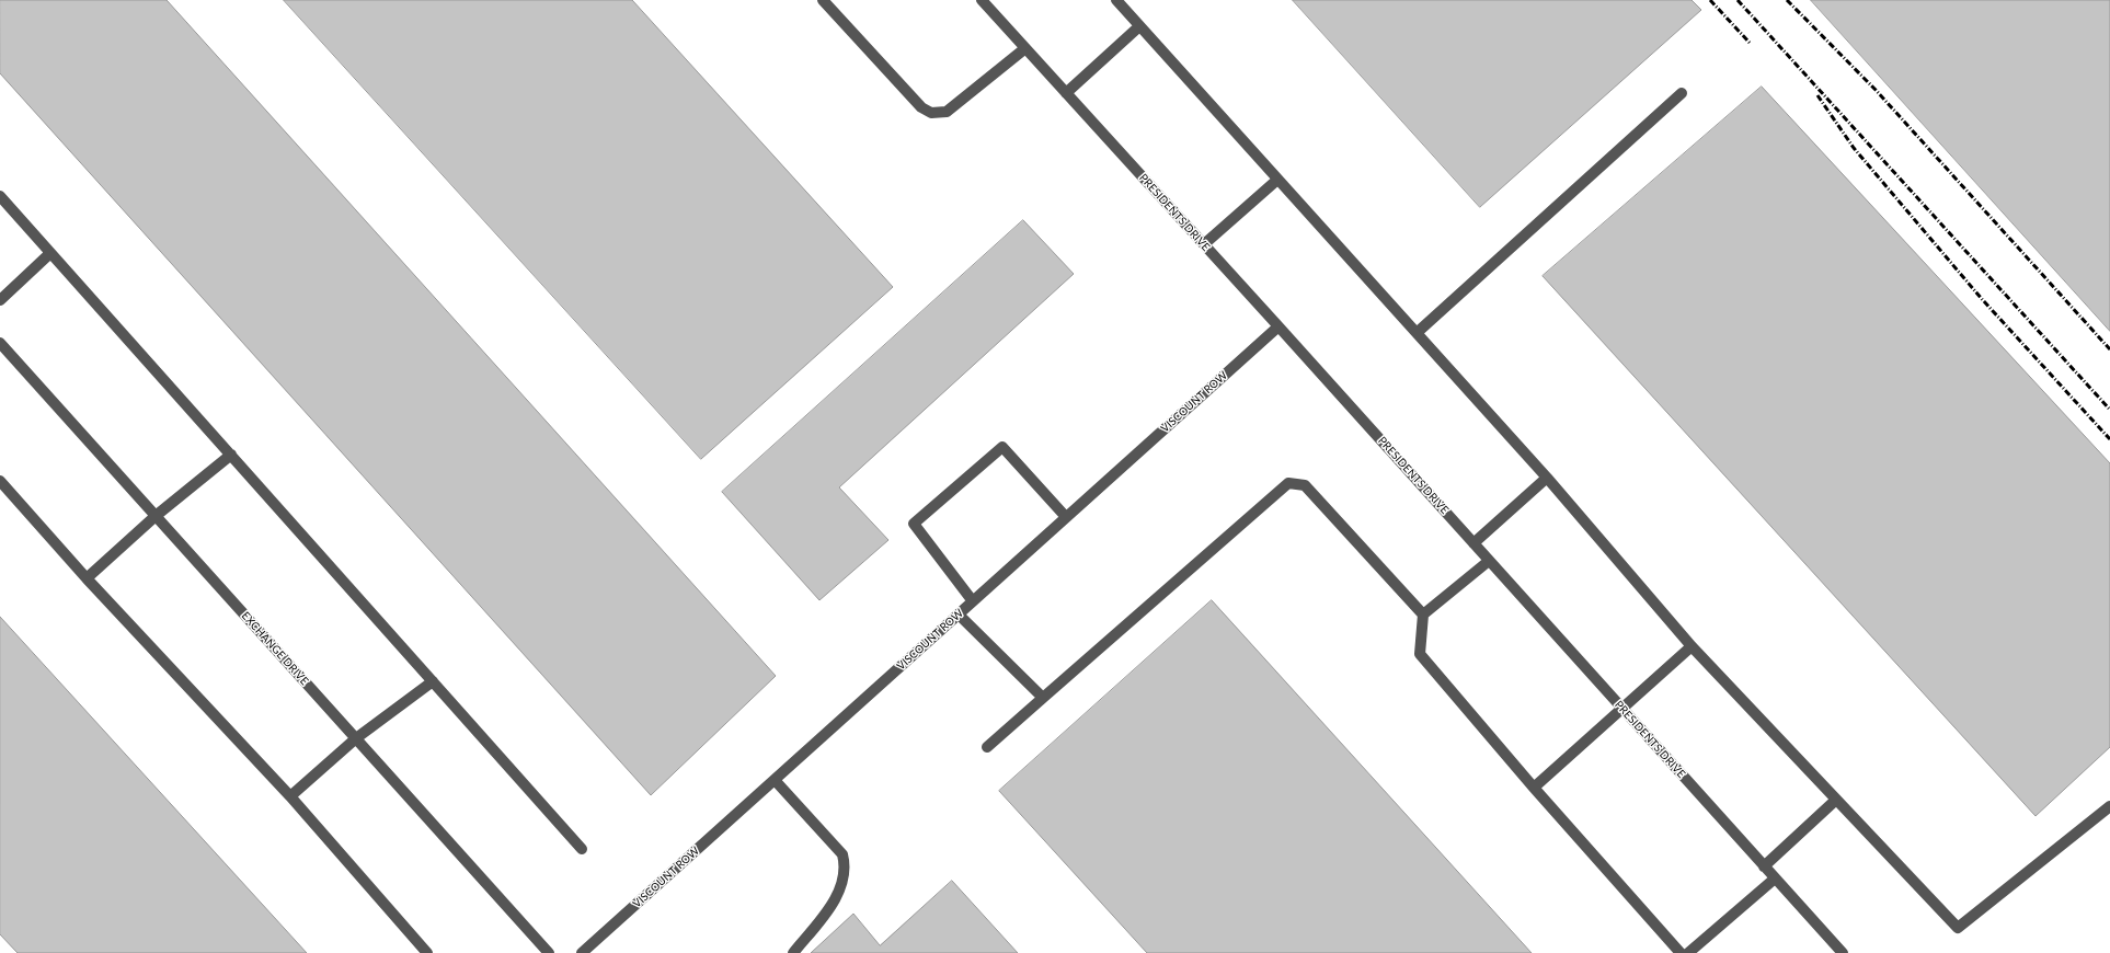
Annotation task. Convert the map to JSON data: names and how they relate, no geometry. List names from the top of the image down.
{
  "streets": {
    "street": ["PRESIDENTS DRIVE", "VISCOUNT ROW", "EXCHANGE DRIVE"]
  },
  "crossings": [
    ["PRESIDENTS DRIVE", "VISCOUNT ROW"]
  ]
}
